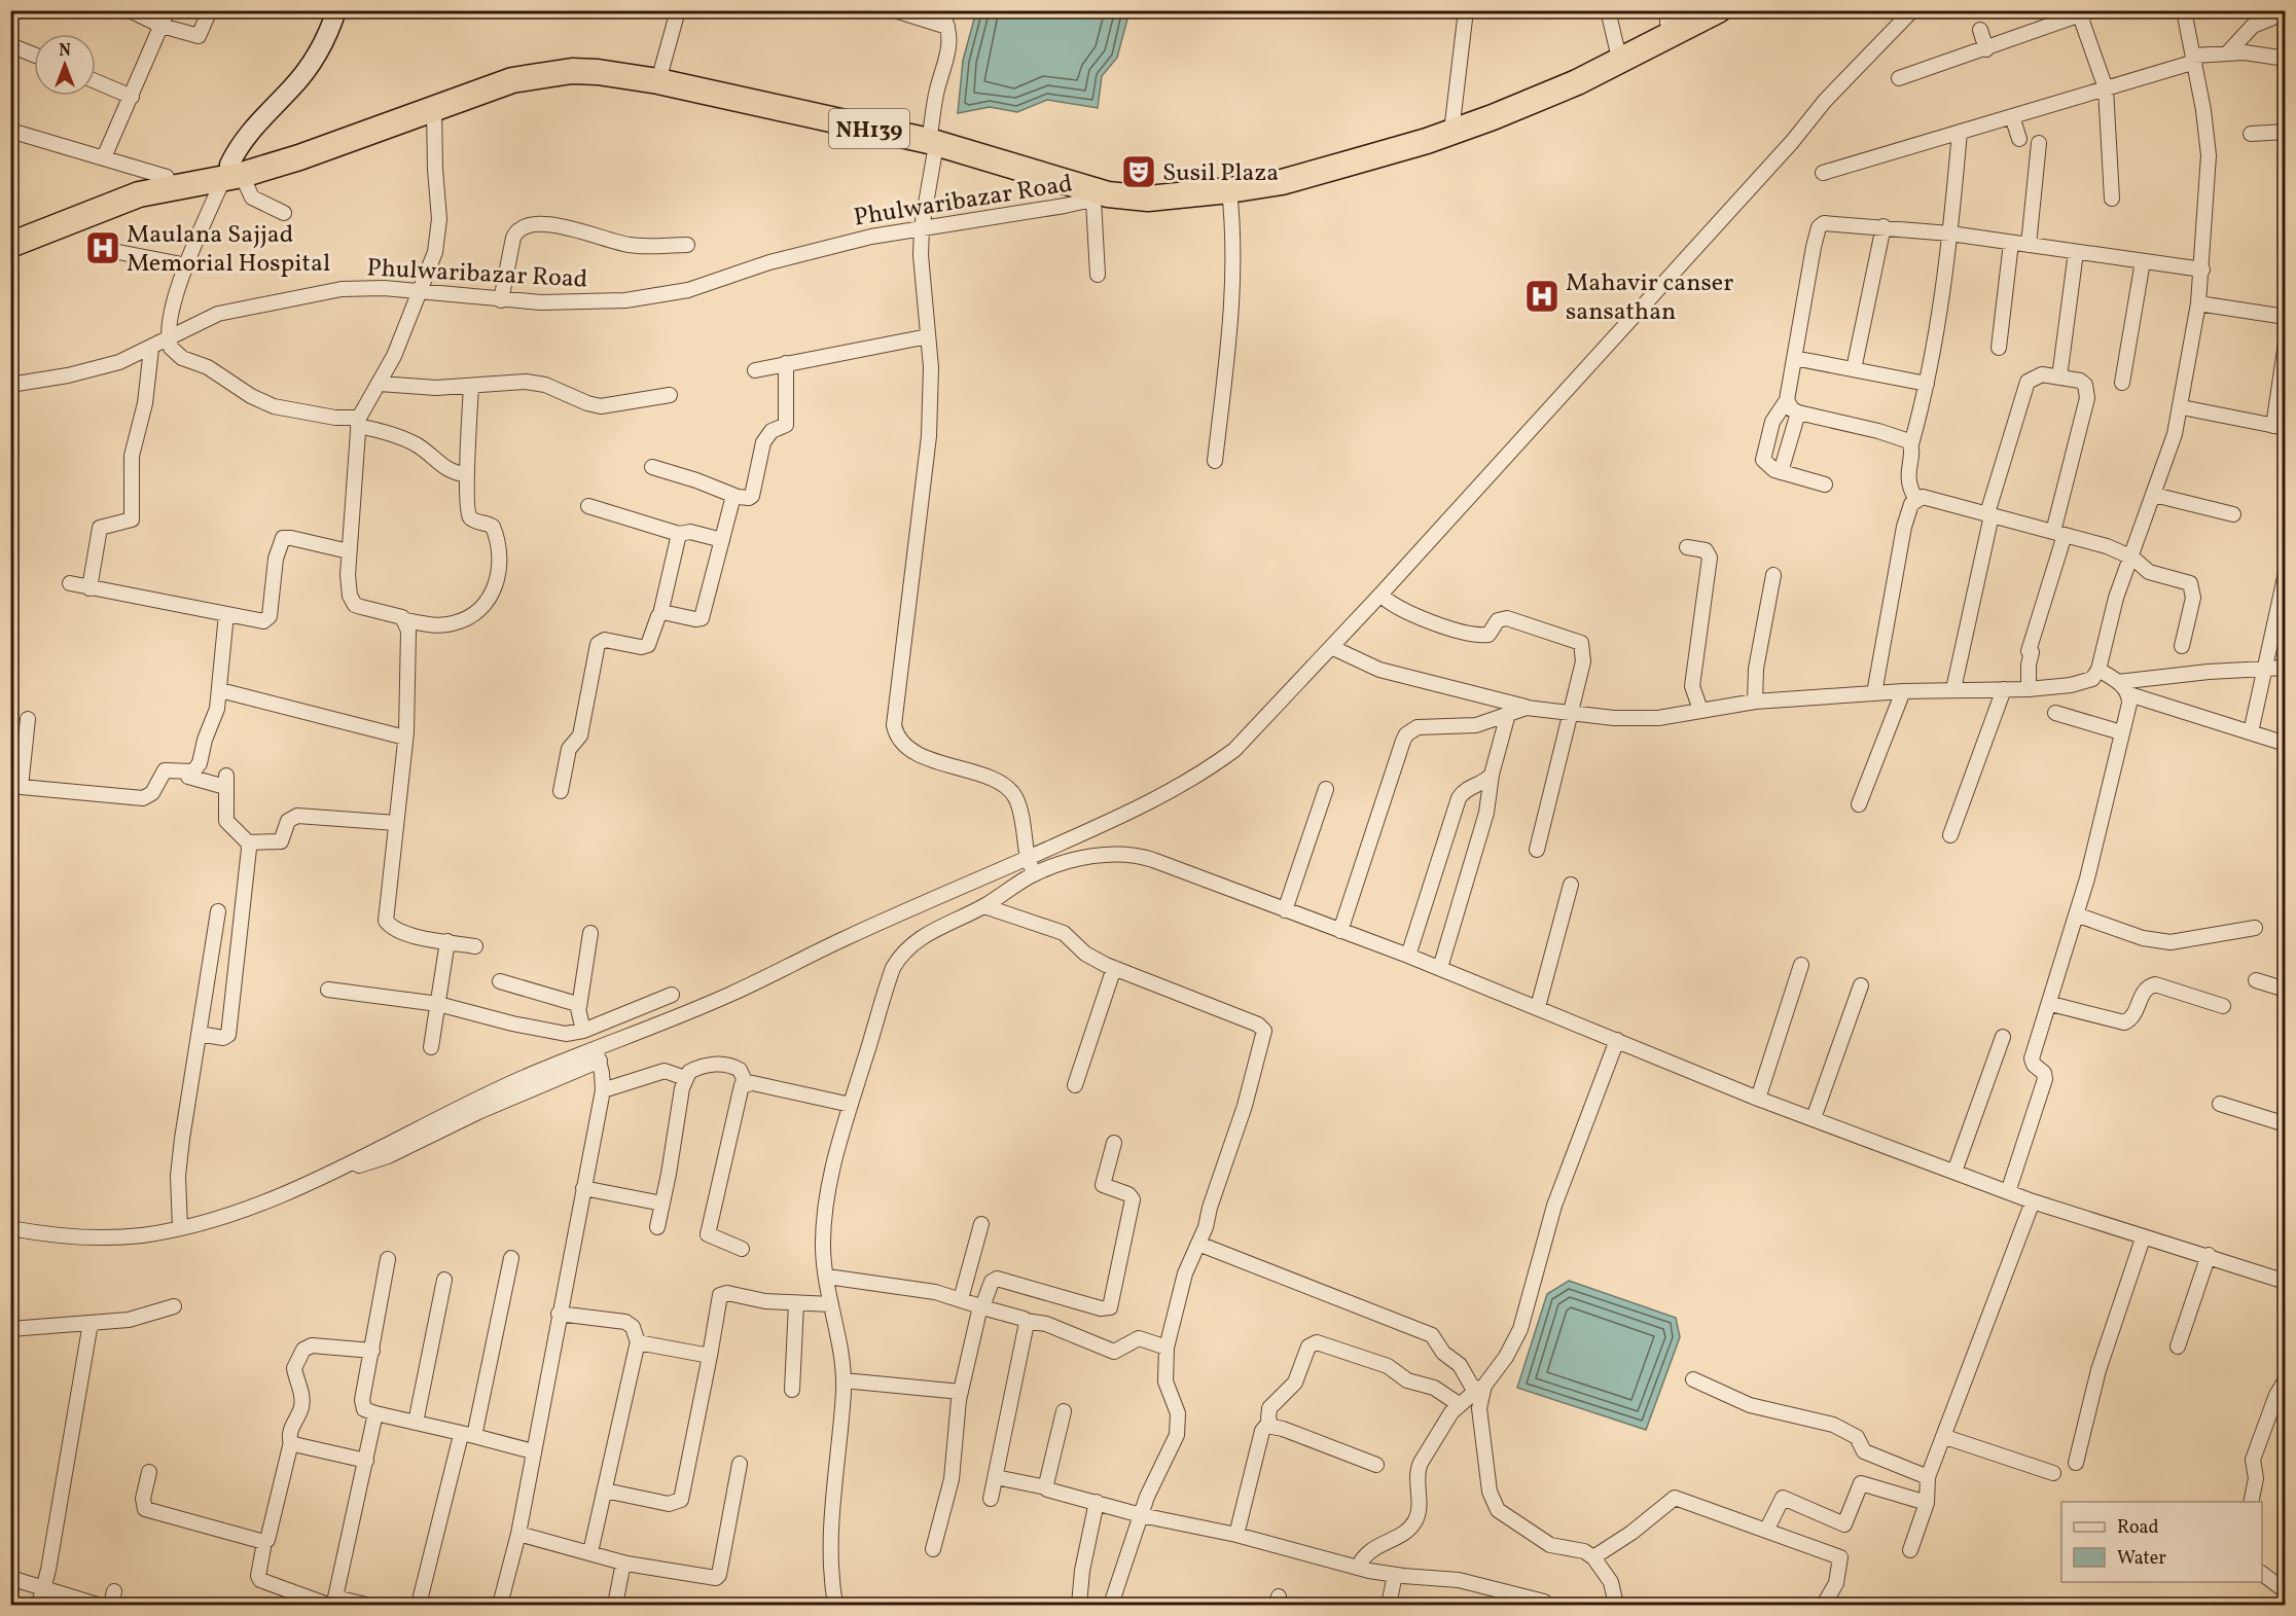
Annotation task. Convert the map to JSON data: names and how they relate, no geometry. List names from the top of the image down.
{
  "streets": {
    "highway": ["NH139"],
    "street": ["Phulwaribazar Road"]
  },
  "crossings": [
    ["NH139", "Phulwaribazar Road"]
  ],
  "places": {
    "theatre": ["Susil Plaza"],
    "hospital": ["Maulana Sajjad Memorial Hospital", "Mahavir canser sansathan"]
  },
  "legend": ["Road", "Water"],
  "north": "top"
}
